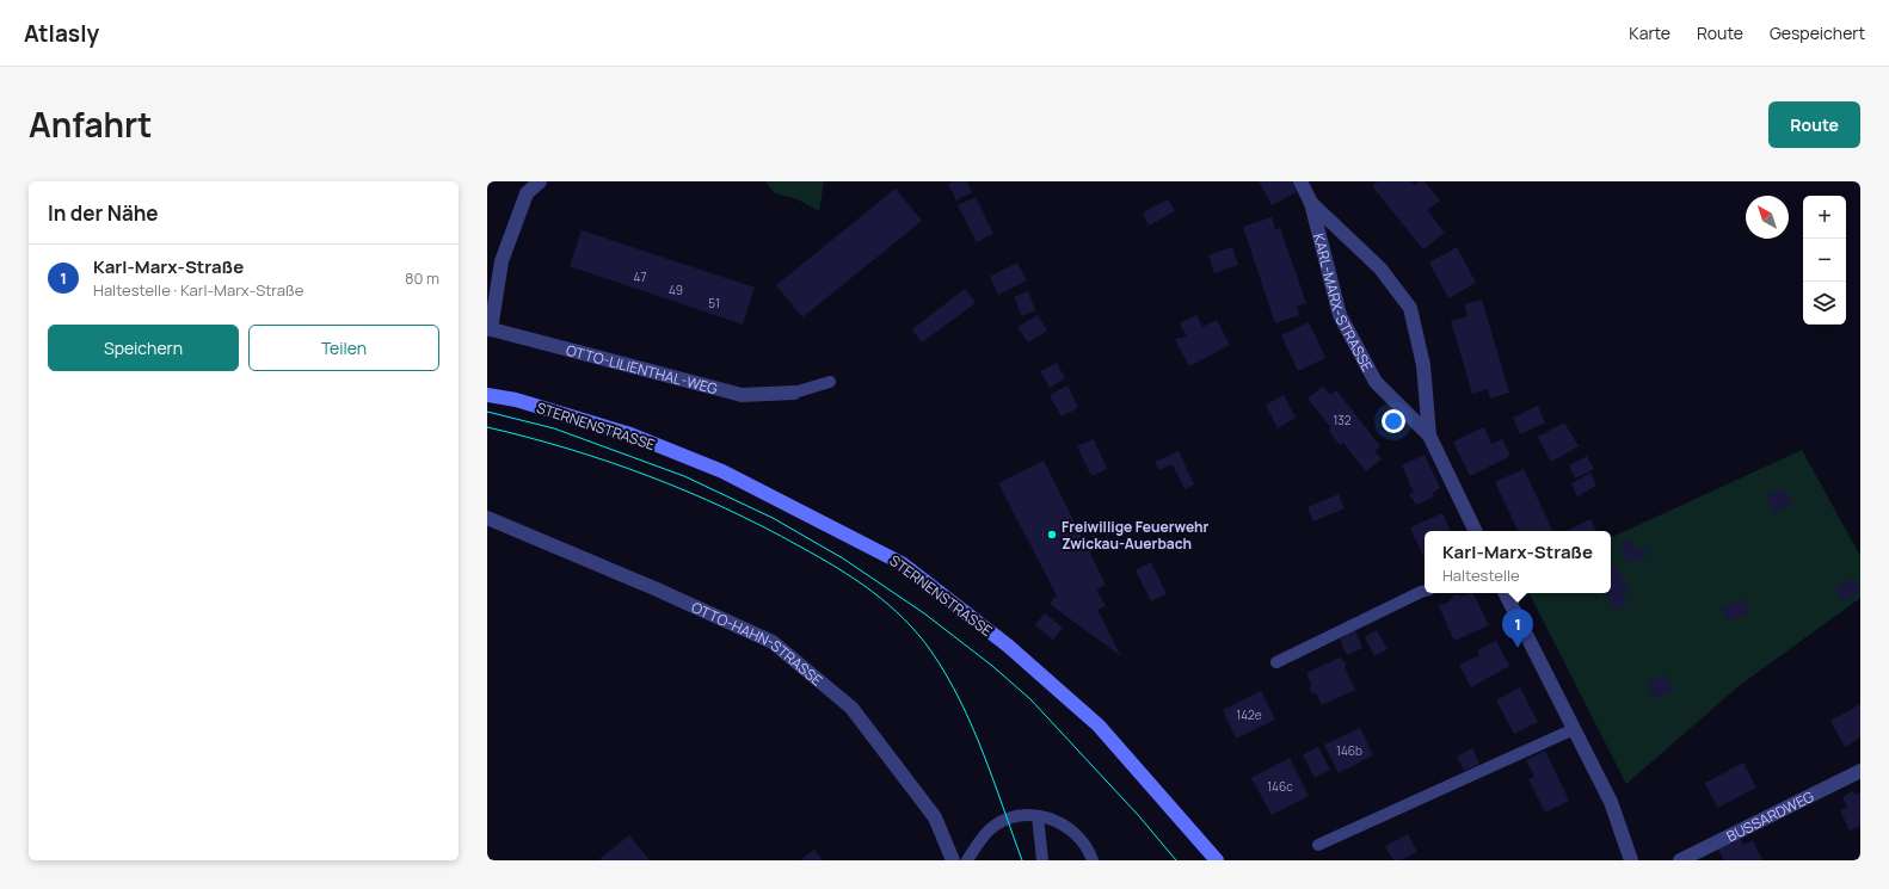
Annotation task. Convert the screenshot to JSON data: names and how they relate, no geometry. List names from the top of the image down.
{
  "streets": {
    "street": [
      "KARL-MARX-STRASSE",
      "OTTO-LILIENTHAL-WEG",
      "STERNENSTRASSE",
      "OTTO-HAHN-STRASSE",
      "BUSSARDWEG"
    ]
  },
  "places": ["Freiwillige Feuerwehr Zwickau-Auerbach"],
  "house_numbers": [
    "47",
    "49",
    "51",
    "132",
    "142e",
    "146b",
    "146c"
  ],
  "north": "top left",
  "page": {
    "header": "Atlasly",
    "nav": ["Karte", "Route", "Gespeichert"],
    "title": "Anfahrt",
    "buttons": [
      "Route",
      ["Speichern", "Teilen"]
    ],
    "heading": "In der Nähe",
    "map_buttons": ["+", "−"],
    "list": [
      {
        "mark": "1",
        "name": "Karl-Marx-Straße",
        "note": "Haltestelle · Karl-Marx-Straße",
        "value": "80 m"
      }
    ],
    "popup": ["Karl-Marx-Straße", "Haltestelle"],
    "pins": "1"
  }
}
